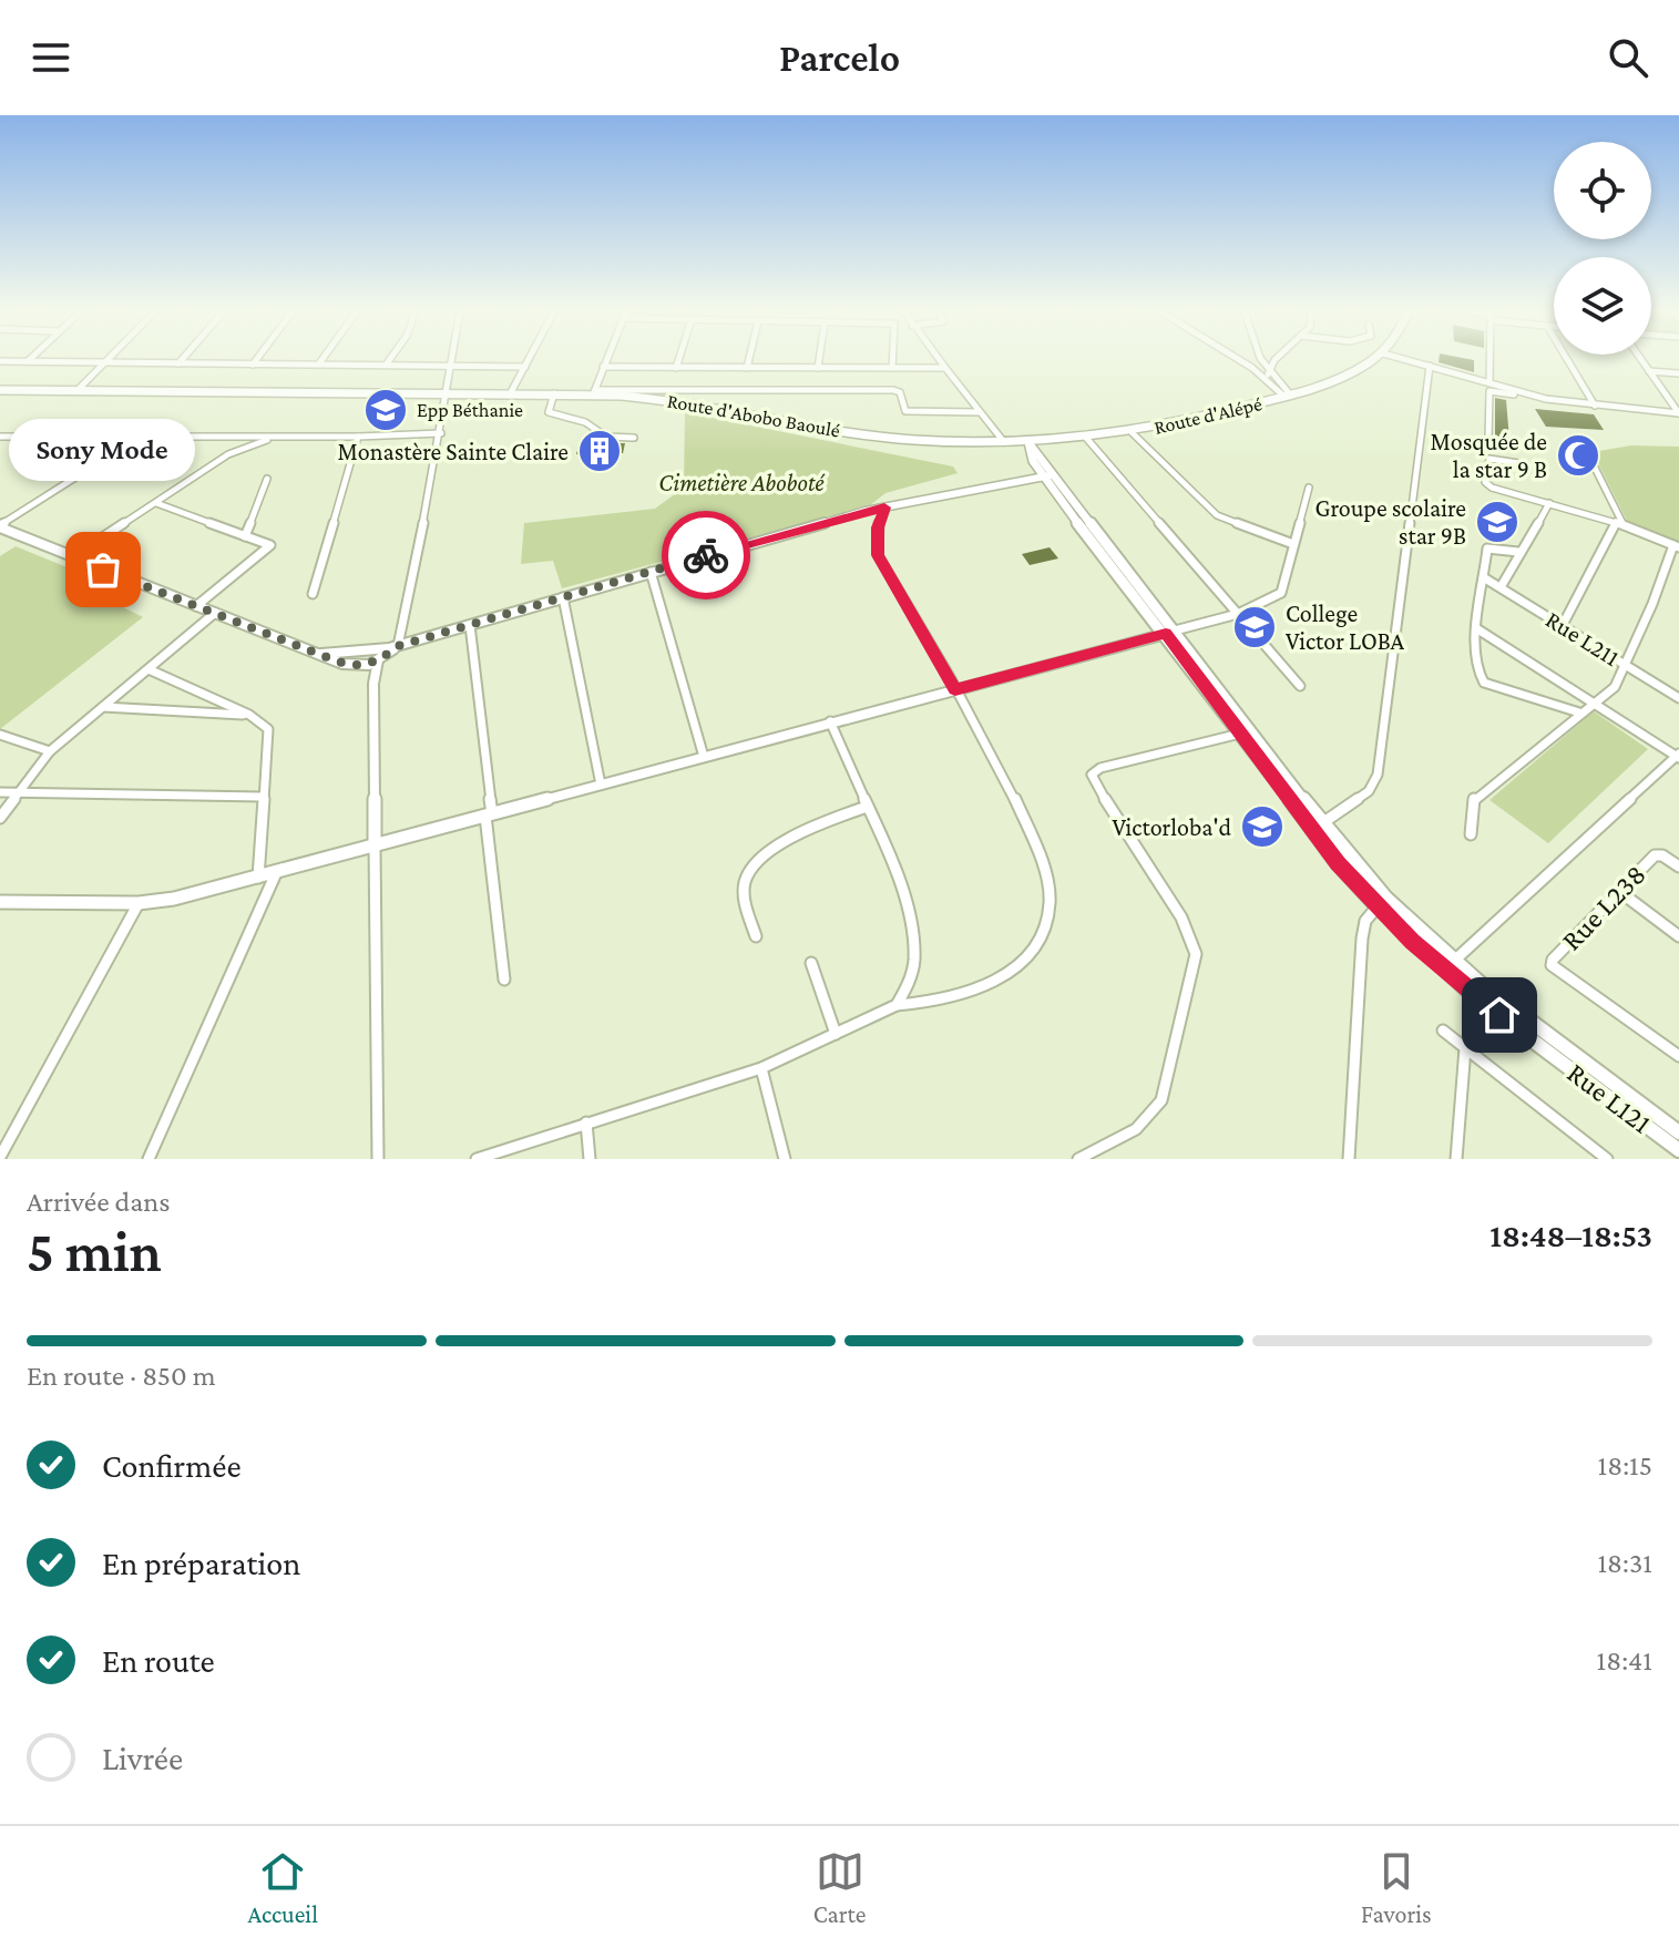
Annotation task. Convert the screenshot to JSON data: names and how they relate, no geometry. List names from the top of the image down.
{
  "streets": {
    "main road": ["Route d'Abobo Baoulé", "Route d'Alépé", "Rue L121"],
    "street": ["Rue L211", "Rue L238"]
  },
  "crossings": [
    ["Route d'Abobo Baoulé", "Route d'Alépé"]
  ],
  "parks": ["Cimetière Aboboté"],
  "places": {
    "school or university": [
      "Epp Béthanie",
      "Groupe scolaire star 9B",
      "College Victor LOBA",
      "Victorloba'd"
    ],
    "building": ["Monastère Sainte Claire"],
    "mosque": ["Mosquée de la star 9 B"],
    "other": ["Sony Mode"]
  },
  "page": {
    "header": "Parcelo",
    "bubble": "Sony Mode",
    "heading": ["5 min", "Arrivée dans", "18:48–18:53"],
    "bar": "En route · 850 m",
    "list": [
      ["Confirmée", "18:15"],
      ["En préparation", "18:31"],
      ["En route", "18:41"],
      "Livrée"
    ],
    "tabs": ["Accueil", "Carte", "Favoris"]
  }
}
